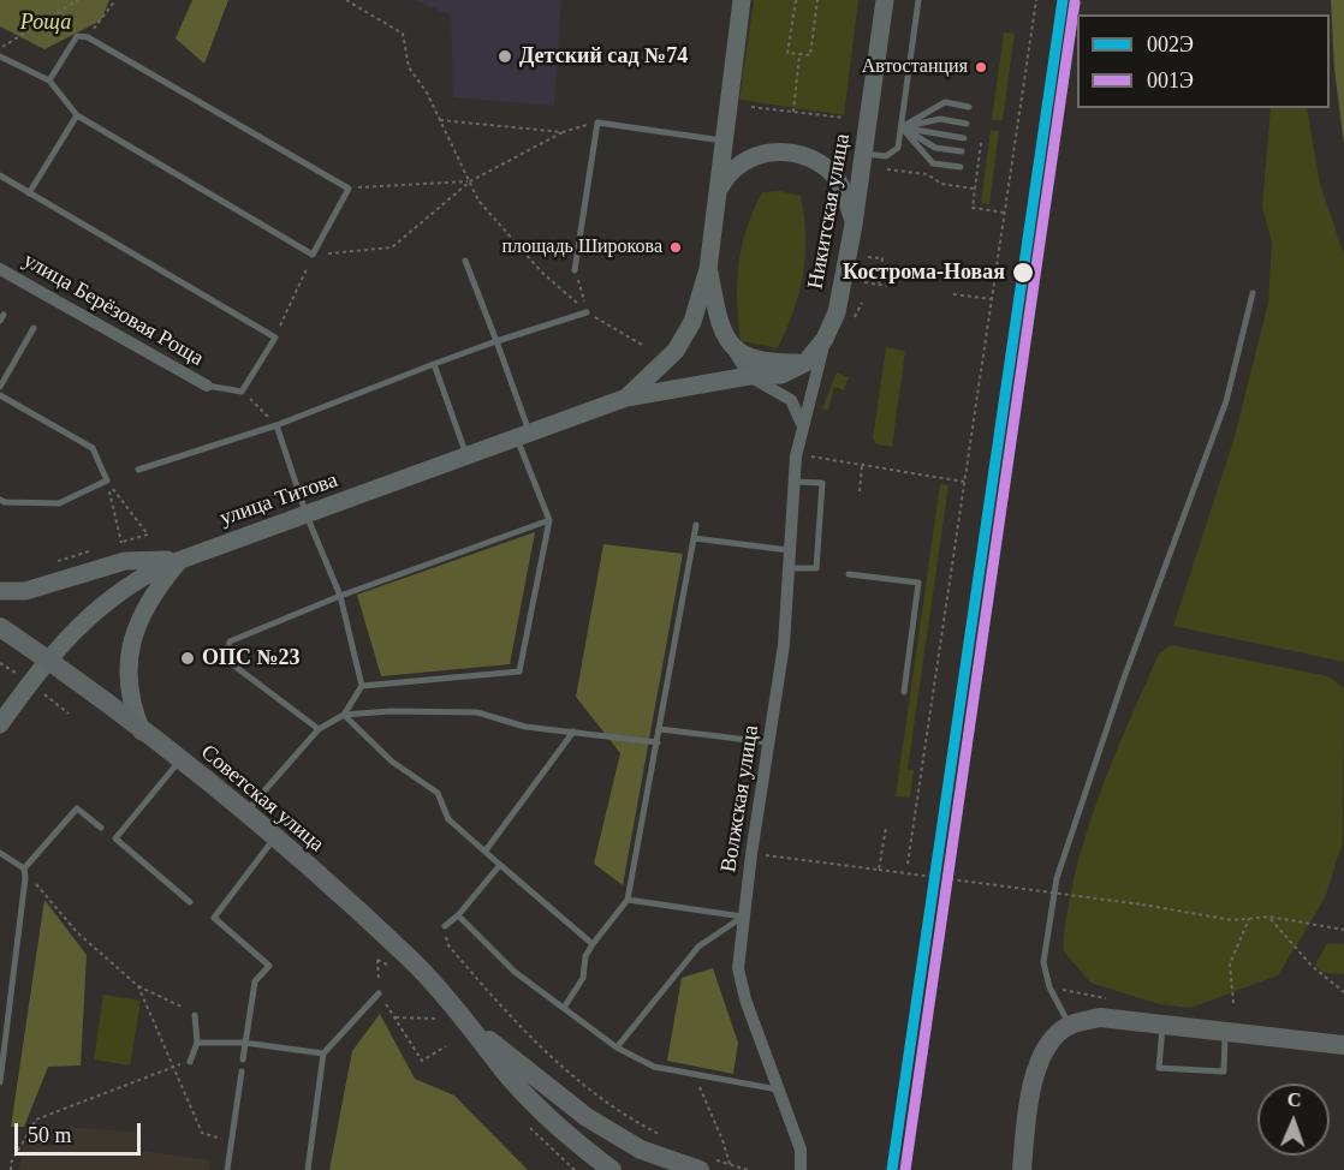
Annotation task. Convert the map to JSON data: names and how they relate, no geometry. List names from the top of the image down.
{
  "streets": {
    "main road": ["Никитская улица", "улица Титова", "Советская улица"],
    "street": ["улица Берёзовая Роща", "Волжская улица"]
  },
  "crossings": [
    ["Никитская улица", "Волжская улица"],
    ["улица Титова", "Советская улица"]
  ],
  "parks": ["Роща"],
  "places": [
    "Детский сад №74",
    "Автостанция",
    "площадь Широкова",
    "Кострома-Новая",
    "ОПС №23"
  ],
  "lines": ["transit line 002Э", "transit line 001Э"],
  "legend": ["002Э", "001Э"],
  "scale_bar": "50 m",
  "north": "top"
}
